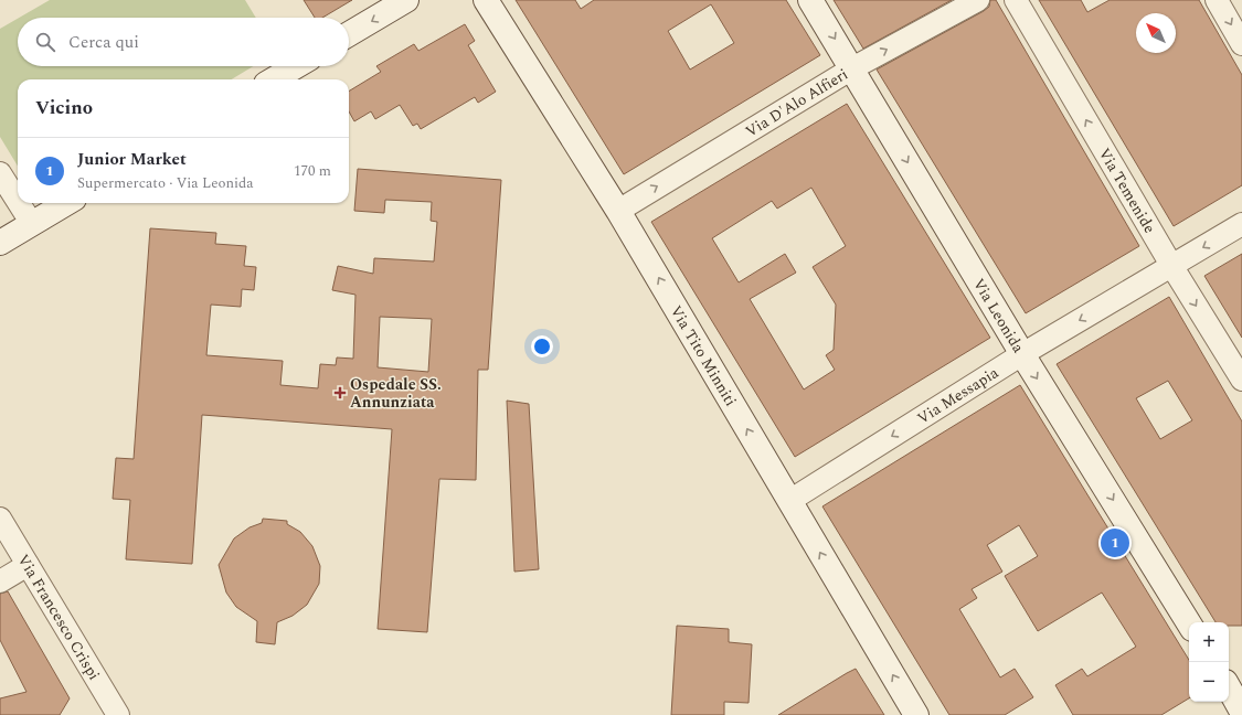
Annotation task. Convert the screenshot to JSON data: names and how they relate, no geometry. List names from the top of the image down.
{
  "streets": {
    "street": [
      "Via D'Alo Alfieri",
      "Via Temenide",
      "Via Leonida",
      "Via Tito Minniti",
      "Via Messapia",
      "Via Francesco Crispi"
    ]
  },
  "crossings": [
    ["Via D'Alo Alfieri", "Via Leonida"],
    ["Via D'Alo Alfieri", "Via Tito Minniti"],
    ["Via Temenide", "Via Messapia"],
    ["Via Leonida", "Via Messapia"],
    ["Via Tito Minniti", "Via Messapia"]
  ],
  "one_way": [
    "Via D'Alo Alfieri",
    "Via Leonida",
    "Via Tito Minniti",
    "Via Messapia"
  ],
  "places": {
    "health": ["Ospedale SS. Annunziata"]
  },
  "north": "top left",
  "page": {
    "search": "Cerca qui",
    "heading": "Vicino",
    "list": [
      {
        "mark": "1",
        "name": "Junior Market",
        "note": "Supermercato · Via Leonida",
        "value": "170 m"
      }
    ],
    "pins": "1",
    "map_buttons": ["+", "−"]
  }
}
